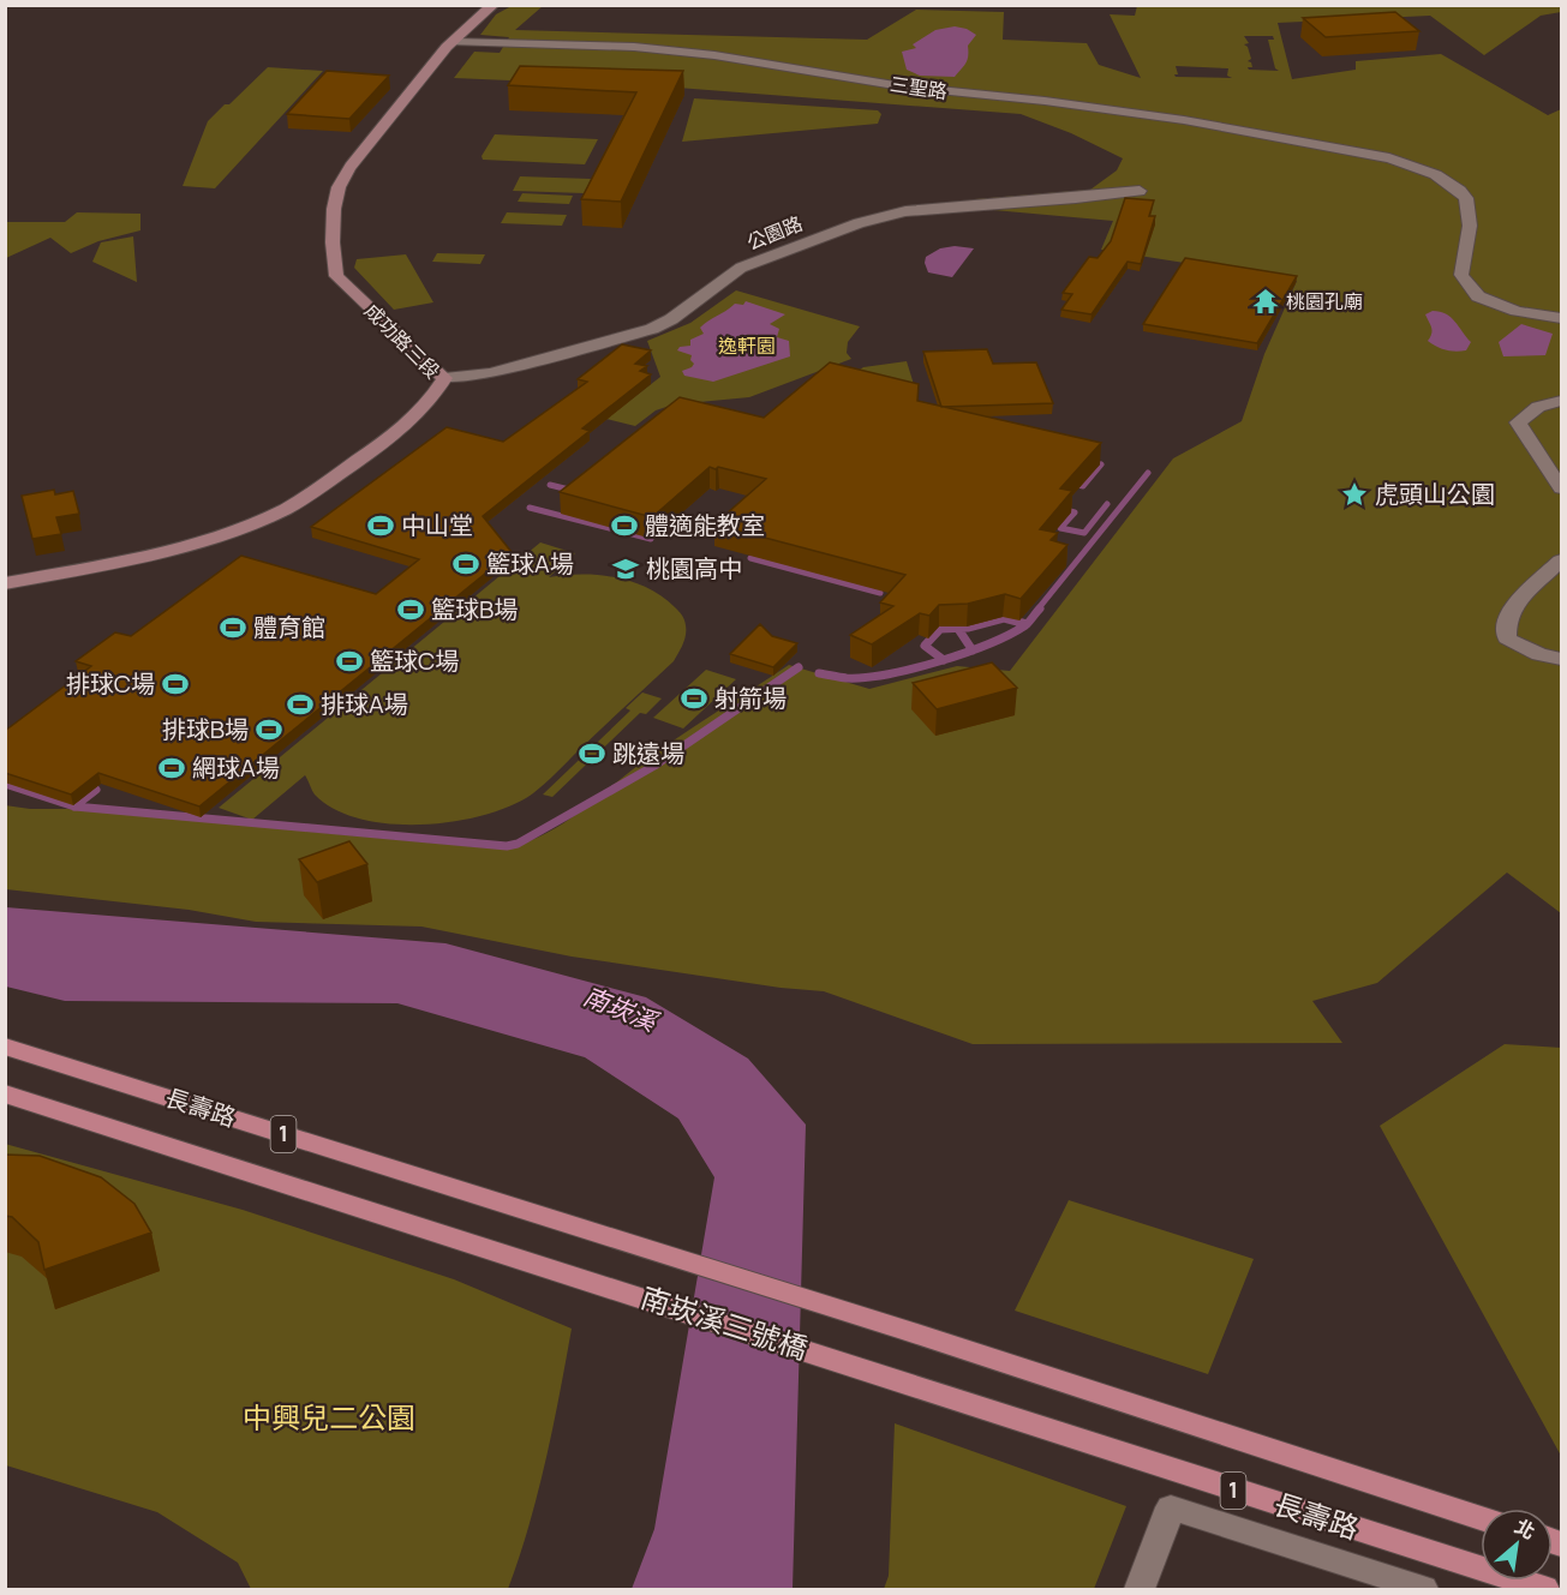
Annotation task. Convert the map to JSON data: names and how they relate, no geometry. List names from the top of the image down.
{
  "streets": {
    "main road": ["長壽路", "1", "南崁溪三號橋"],
    "street": ["三聖路", "公園路", "成功路三段"]
  },
  "crossings": [
    ["三聖路", "成功路三段"],
    ["公園路", "成功路三段"],
    ["長壽路", "南崁溪三號橋"]
  ],
  "water": ["南崁溪"],
  "parks": ["逸軒園", "中興兒二公園"],
  "places": {
    "temple": ["桃園孔廟"],
    "place": ["虎頭山公園"],
    "sports": [
      "中山堂",
      "體適能教室",
      "籃球A場",
      "籃球B場",
      "體育館",
      "籃球C場",
      "排球C場",
      "射箭場",
      "排球A場",
      "排球B場",
      "跳遠場",
      "網球A場"
    ],
    "school or university": ["桃園高中"]
  },
  "north": "top right"
}
